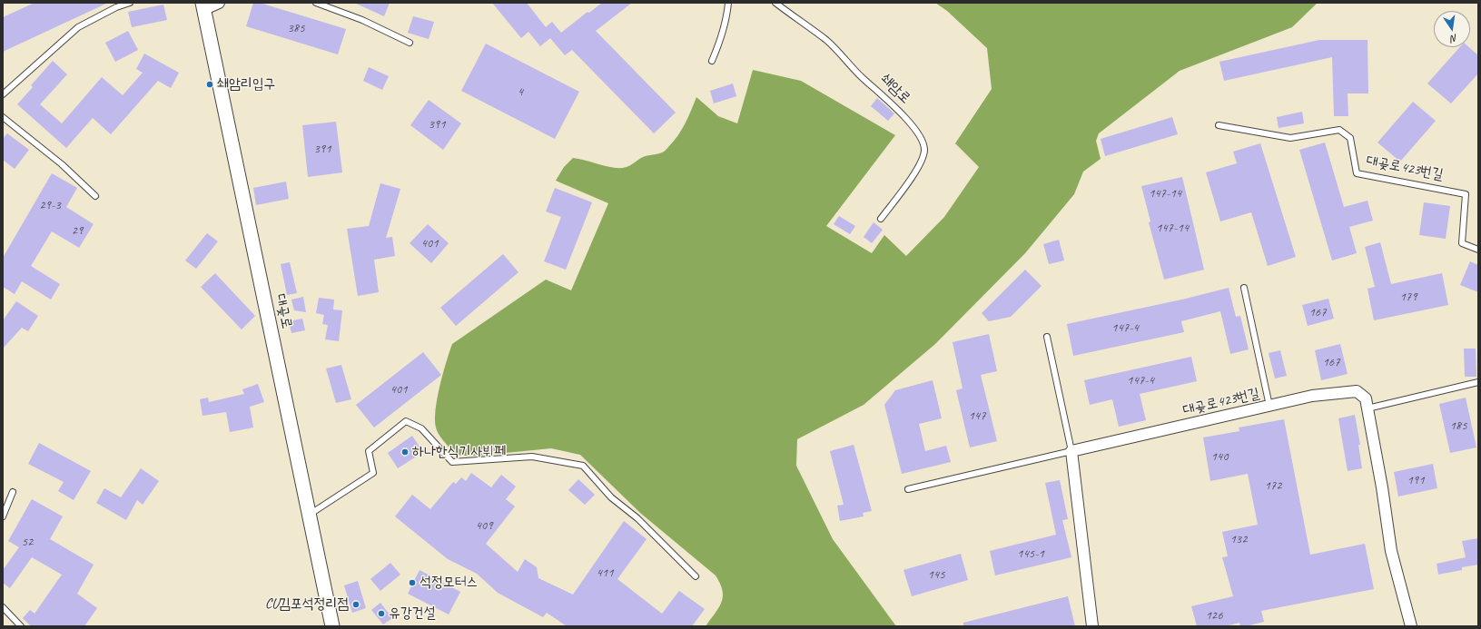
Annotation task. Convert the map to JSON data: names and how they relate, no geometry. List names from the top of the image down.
{
  "streets": {
    "street": ["대곶로423번길", "대곶로"],
    "lane": ["쇄암로"]
  },
  "places": [
    "쇄암리입구",
    "하나한식기사뷔페",
    "석정모터스",
    "CU김포석정리점",
    "유강건설"
  ],
  "house_numbers": [
    "385",
    "4",
    "391",
    "391",
    "147-14",
    "29-3",
    "147-14",
    "29",
    "401",
    "179",
    "167",
    "147-4",
    "167",
    "147-4",
    "401",
    "147",
    "185",
    "140",
    "191",
    "172",
    "409",
    "132",
    "52",
    "145-1",
    "411",
    "145",
    "126"
  ],
  "north": "bottom"
}
